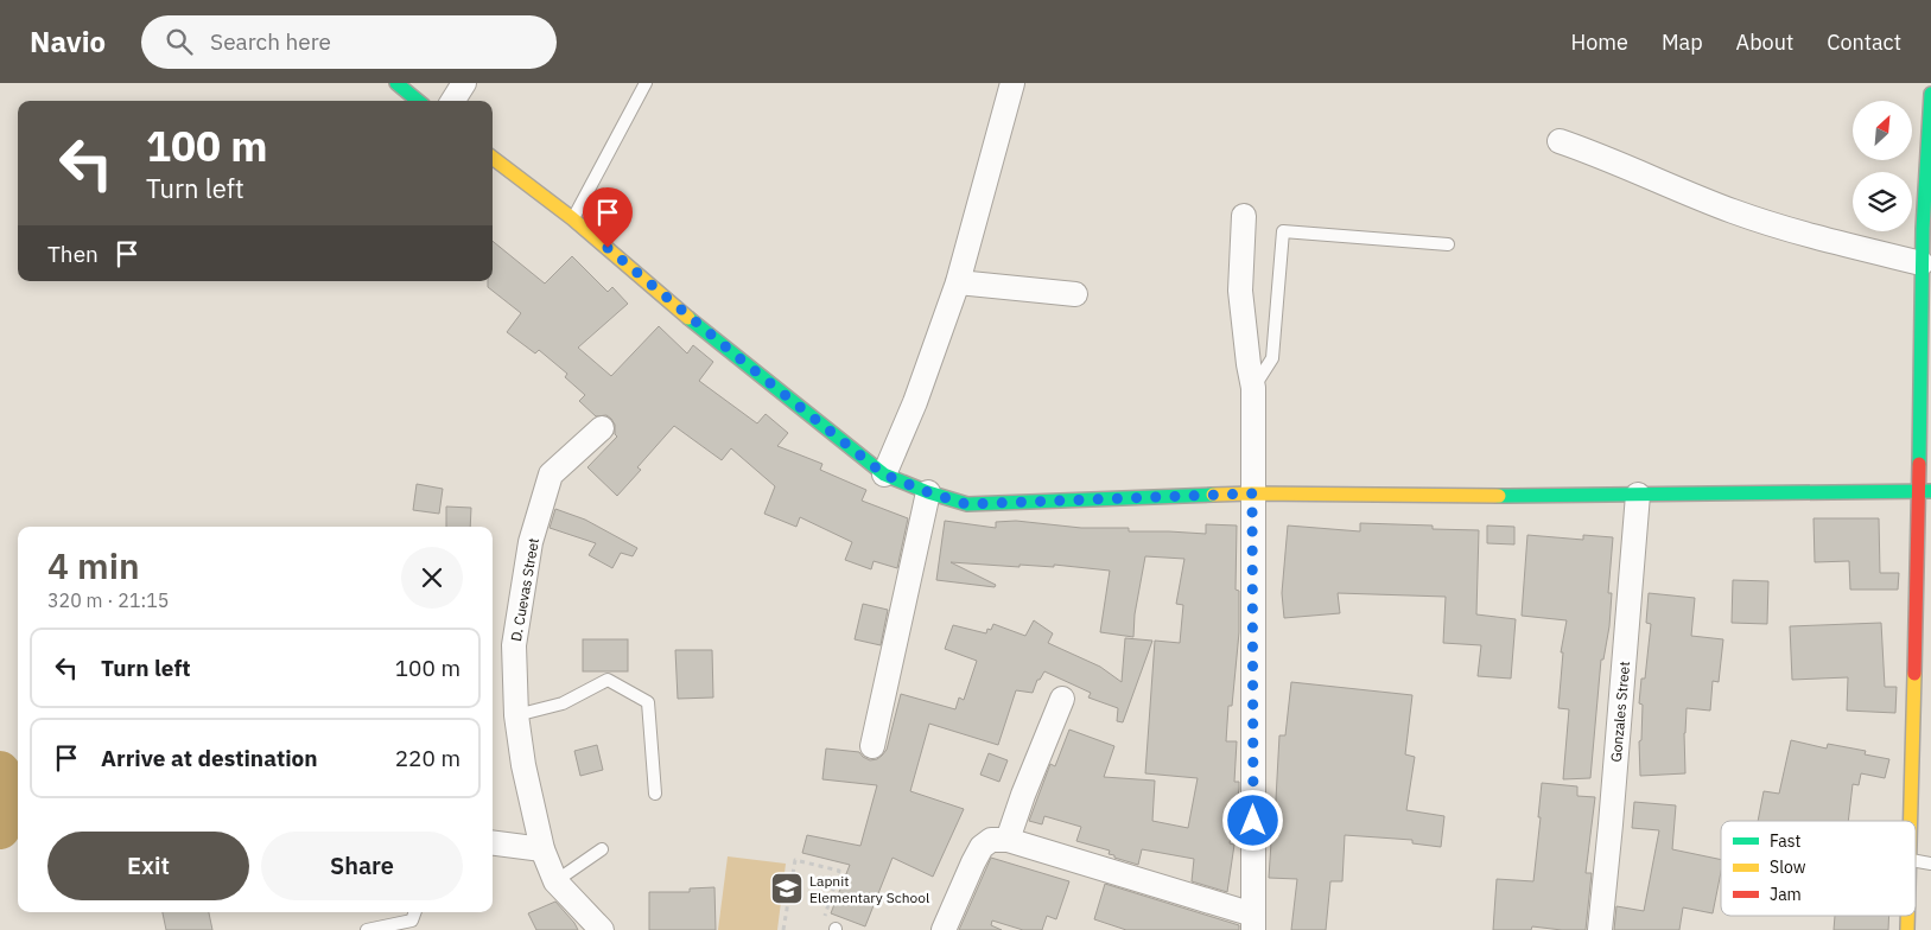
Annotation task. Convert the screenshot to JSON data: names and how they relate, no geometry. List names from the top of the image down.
{
  "streets": {
    "street": ["D. Cuevas Street", "Gonzales Street"]
  },
  "places": {
    "school or university": ["Lapnit Elementary School"]
  },
  "legend": ["Fast", "Slow", "Jam"],
  "north": "top right",
  "page": {
    "header": "Navio",
    "search": "Search here",
    "nav": [
      "Home",
      "Map",
      "About",
      "Contact"
    ],
    "turn": ["100 m", "Turn left"],
    "then": "Then",
    "heading": ["4 min", "320 m · 21:15"],
    "list": [
      {
        "name": "Turn left",
        "value": "100 m"
      },
      {
        "name": "Arrive at destination",
        "value": "220 m"
      }
    ],
    "buttons": ["Exit", "Share"]
  }
}
